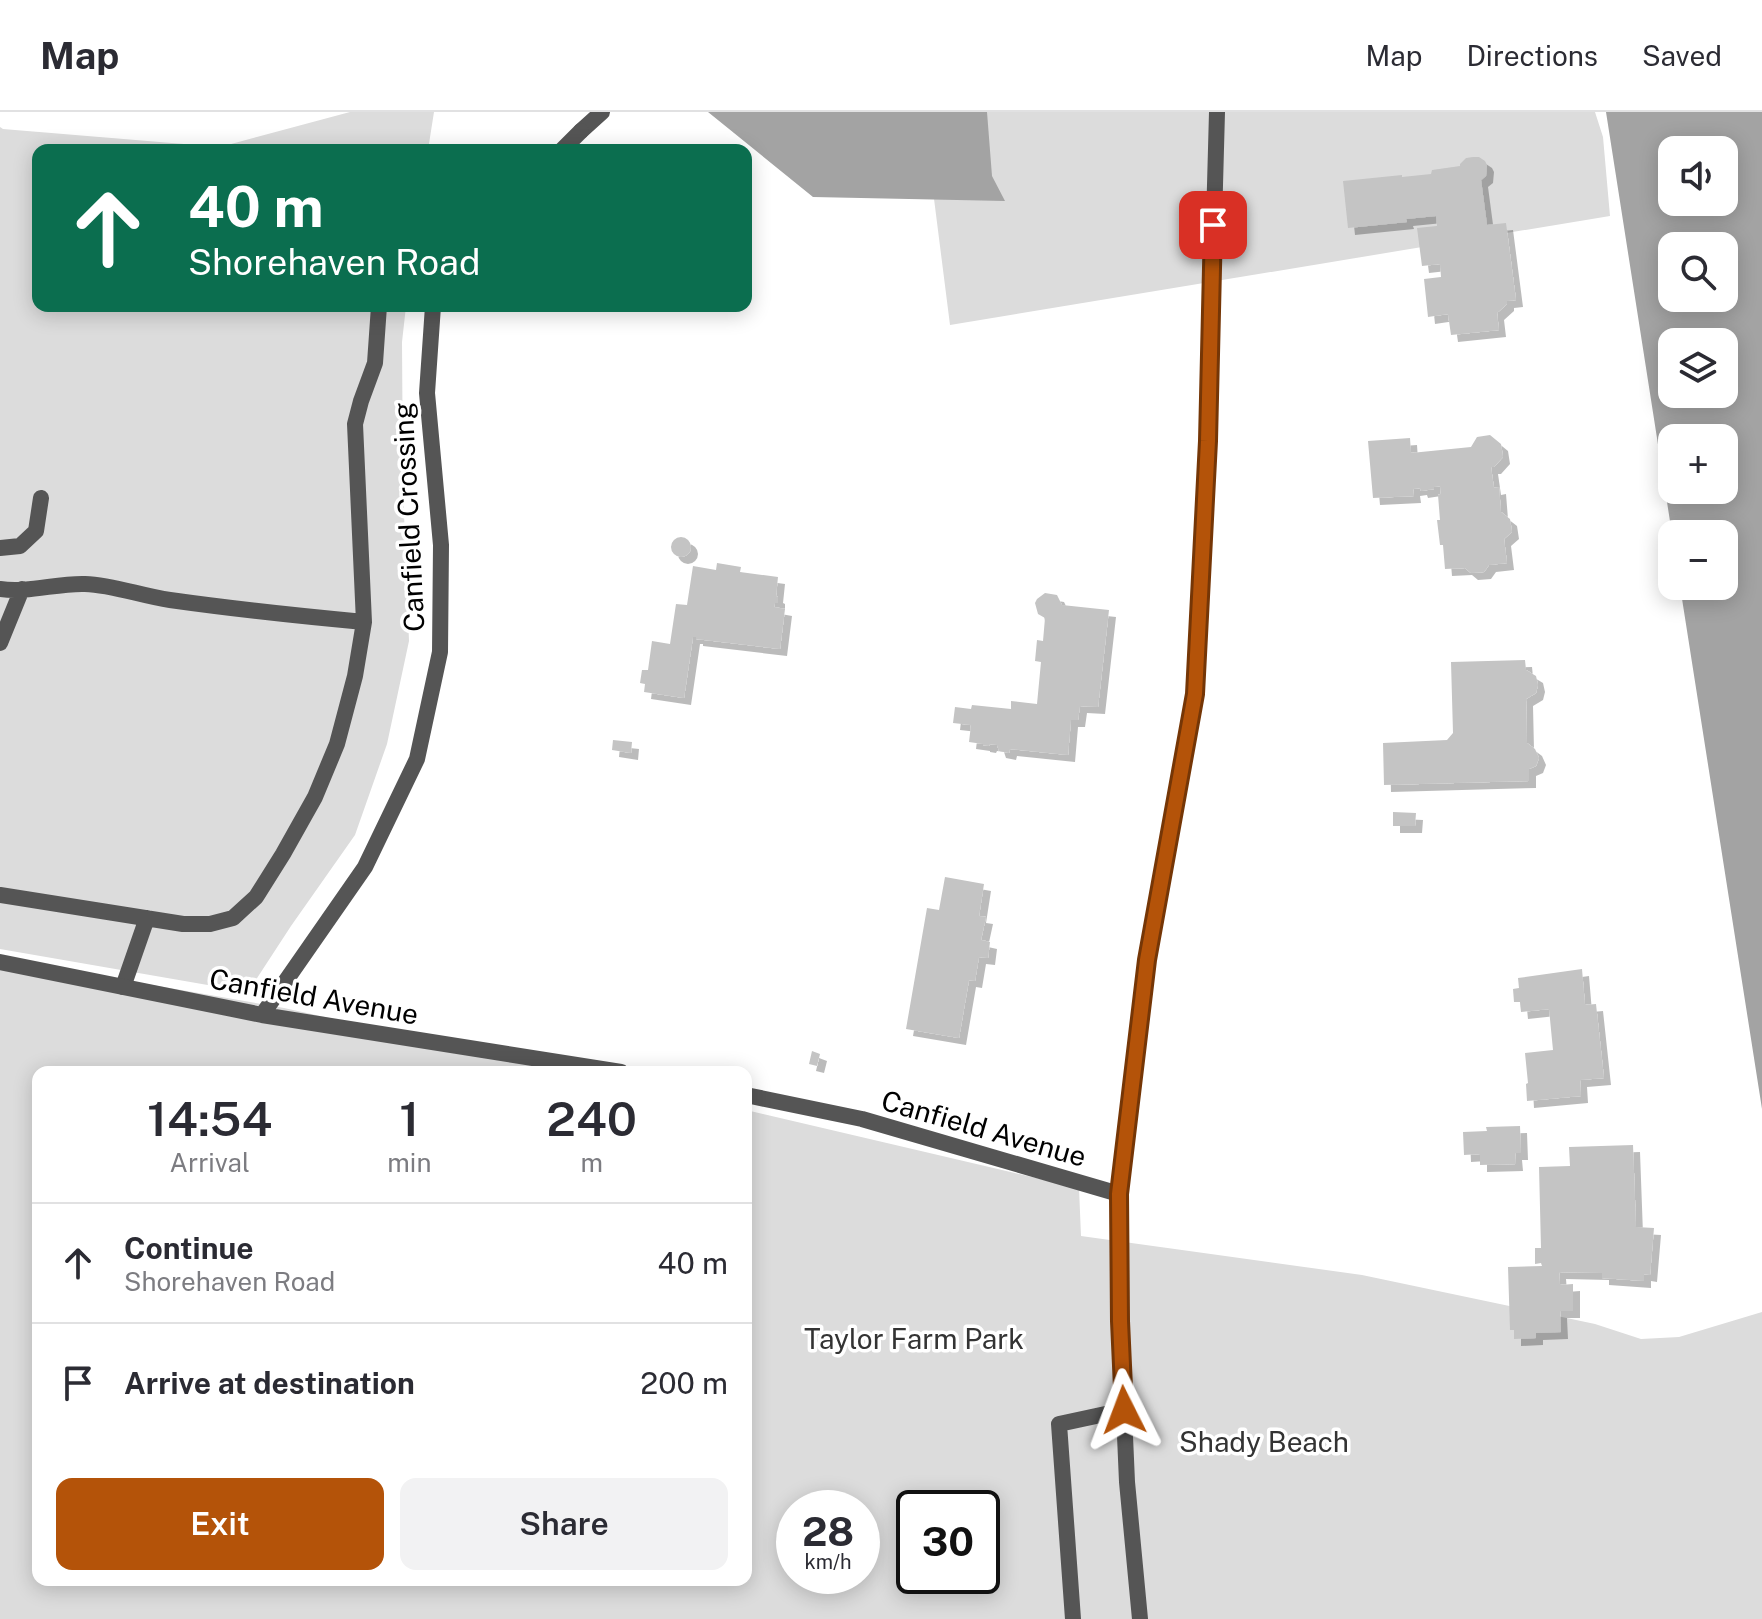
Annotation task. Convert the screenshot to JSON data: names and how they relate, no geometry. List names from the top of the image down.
{
  "streets": {
    "street": ["Canfield Crossing", "Canfield Avenue"]
  },
  "crossings": [
    ["Canfield Crossing", "Canfield Avenue"]
  ],
  "parks": ["Taylor Farm Park", "Shady Beach"],
  "page": {
    "header": "Map",
    "nav": ["Map", "Directions", "Saved"],
    "map_buttons": ["+", "−"],
    "turn": ["40 m", "Shorehaven Road"],
    "eta": [
      "14:54",
      "Arrival",
      "1",
      "min",
      "240",
      "m"
    ],
    "list": [
      {
        "name": "Continue",
        "note": "Shorehaven Road",
        "value": "40 m"
      },
      {
        "name": "Arrive at destination",
        "value": "200 m"
      }
    ],
    "buttons": ["Exit", "Share"],
    "speed": "28 km/h",
    "limit": "30"
  }
}
